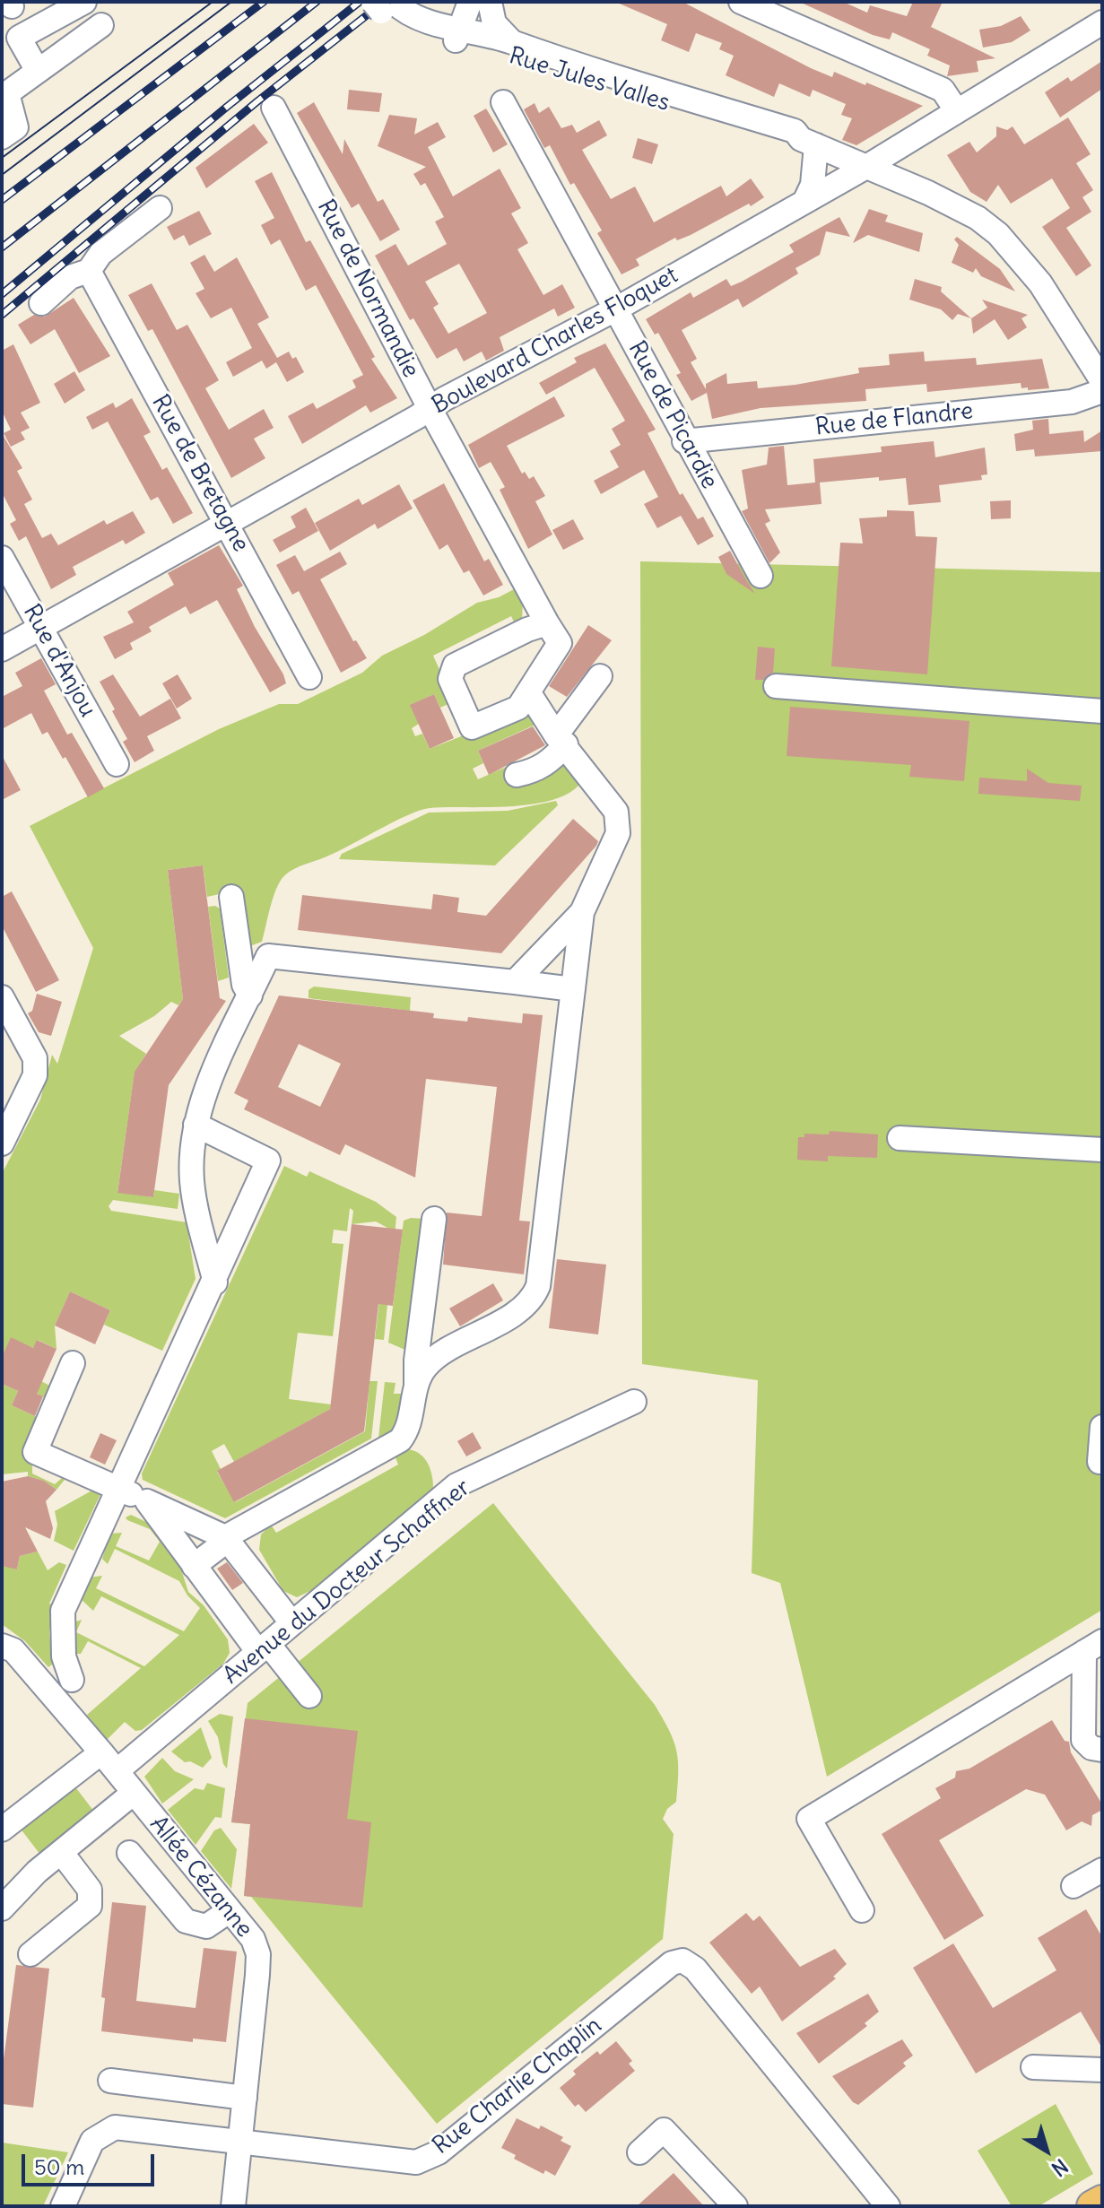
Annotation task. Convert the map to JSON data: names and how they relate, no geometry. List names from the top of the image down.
{
  "streets": {
    "street": [
      "Rue Jules Valles",
      "Rue de Normandie",
      "Boulevard Charles Floquet",
      "Rue de Picardie",
      "Rue de Flandre",
      "Rue de Bretagne",
      "Rue d'Anjou",
      "Avenue du Docteur Schaffner",
      "Allée Cézanne",
      "Rue Charlie Chaplin"
    ]
  },
  "crossings": [
    ["Rue Jules Valles", "Boulevard Charles Floquet"],
    ["Rue de Normandie", "Boulevard Charles Floquet"],
    ["Boulevard Charles Floquet", "Rue de Picardie"],
    ["Boulevard Charles Floquet", "Rue de Bretagne"],
    ["Boulevard Charles Floquet", "Rue d'Anjou"],
    ["Rue de Picardie", "Rue de Flandre"],
    ["Avenue du Docteur Schaffner", "Allée Cézanne"],
    ["Allée Cézanne", "Rue Charlie Chaplin"]
  ],
  "scale_bar": "50 m",
  "north": "bottom right"
}
